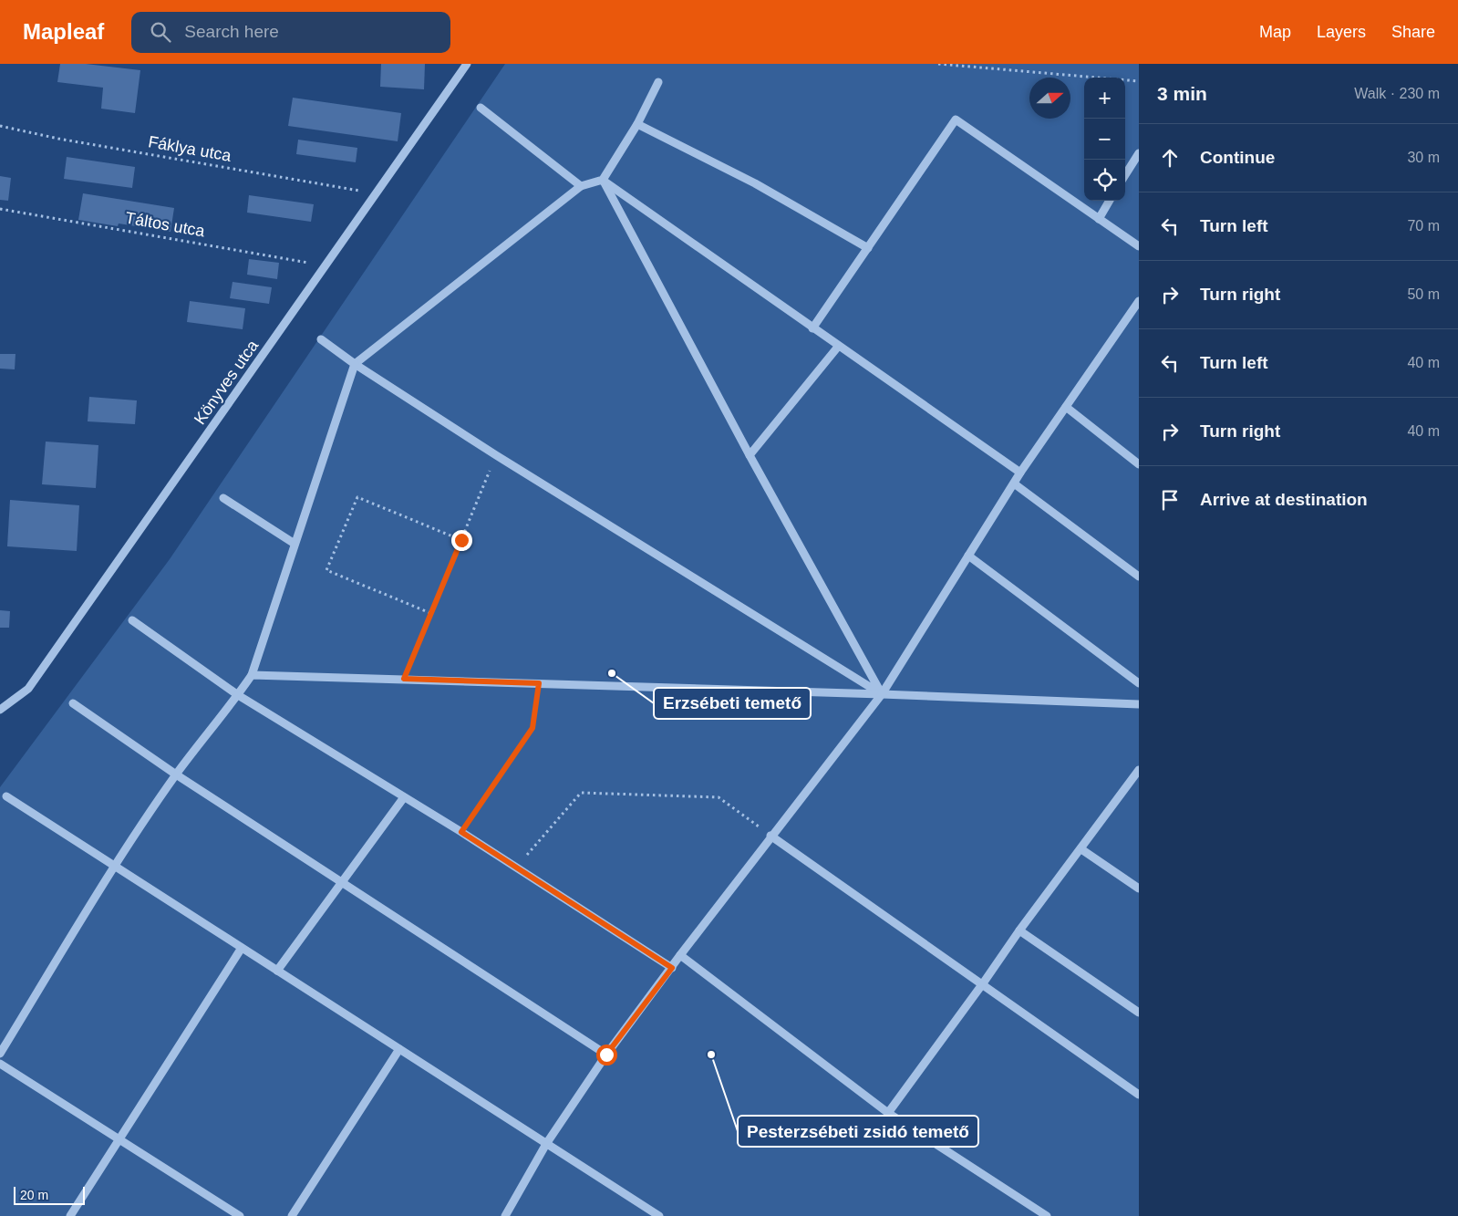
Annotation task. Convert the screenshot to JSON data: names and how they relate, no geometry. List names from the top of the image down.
{
  "streets": {
    "street": ["Könyves utca"],
    "path": ["Fáklya utca", "Táltos utca"]
  },
  "crossings": [
    ["Fáklya utca", "Könyves utca"],
    ["Táltos utca", "Könyves utca"]
  ],
  "places": ["Erzsébeti temető", "Pesterzsébeti zsidó temető"],
  "scale_bar": "20 m",
  "north": "right",
  "page": {
    "header": "Mapleaf",
    "search": "Search here",
    "nav": ["Map", "Layers", "Share"],
    "heading": ["3 min", "Walk · 230 m"],
    "map_buttons": ["+", "−"],
    "list": [
      ["Continue", "30 m"],
      ["Turn left", "70 m"],
      ["Turn right", "50 m"],
      ["Turn left", "40 m"],
      ["Turn right", "40 m"],
      "Arrive at destination"
    ],
    "scale": "20 m"
  }
}
